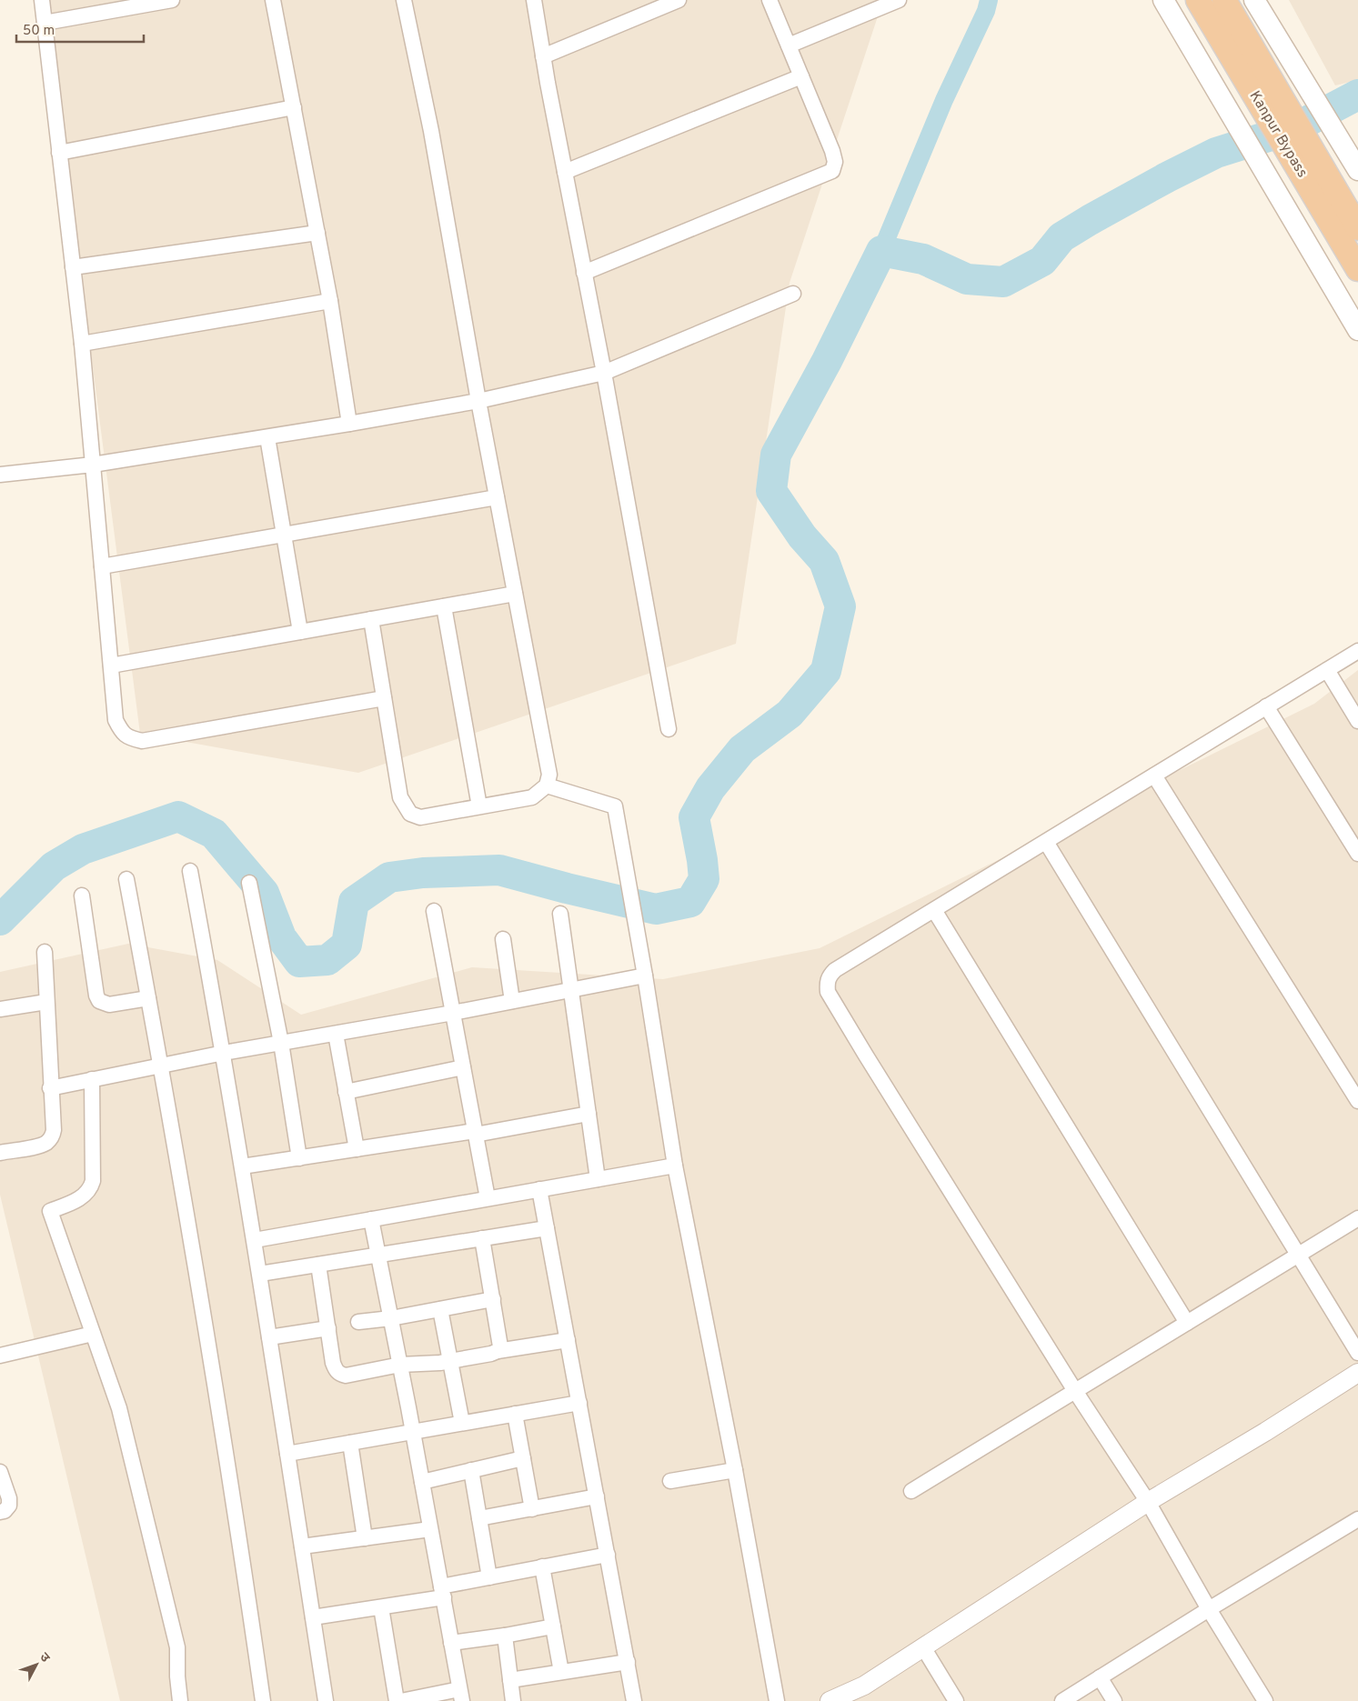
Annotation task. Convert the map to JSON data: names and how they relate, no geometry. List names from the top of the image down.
{
  "streets": {
    "highway": ["Kanpur Bypass"]
  },
  "scale_bar": "50 m",
  "north": "top right"
}
